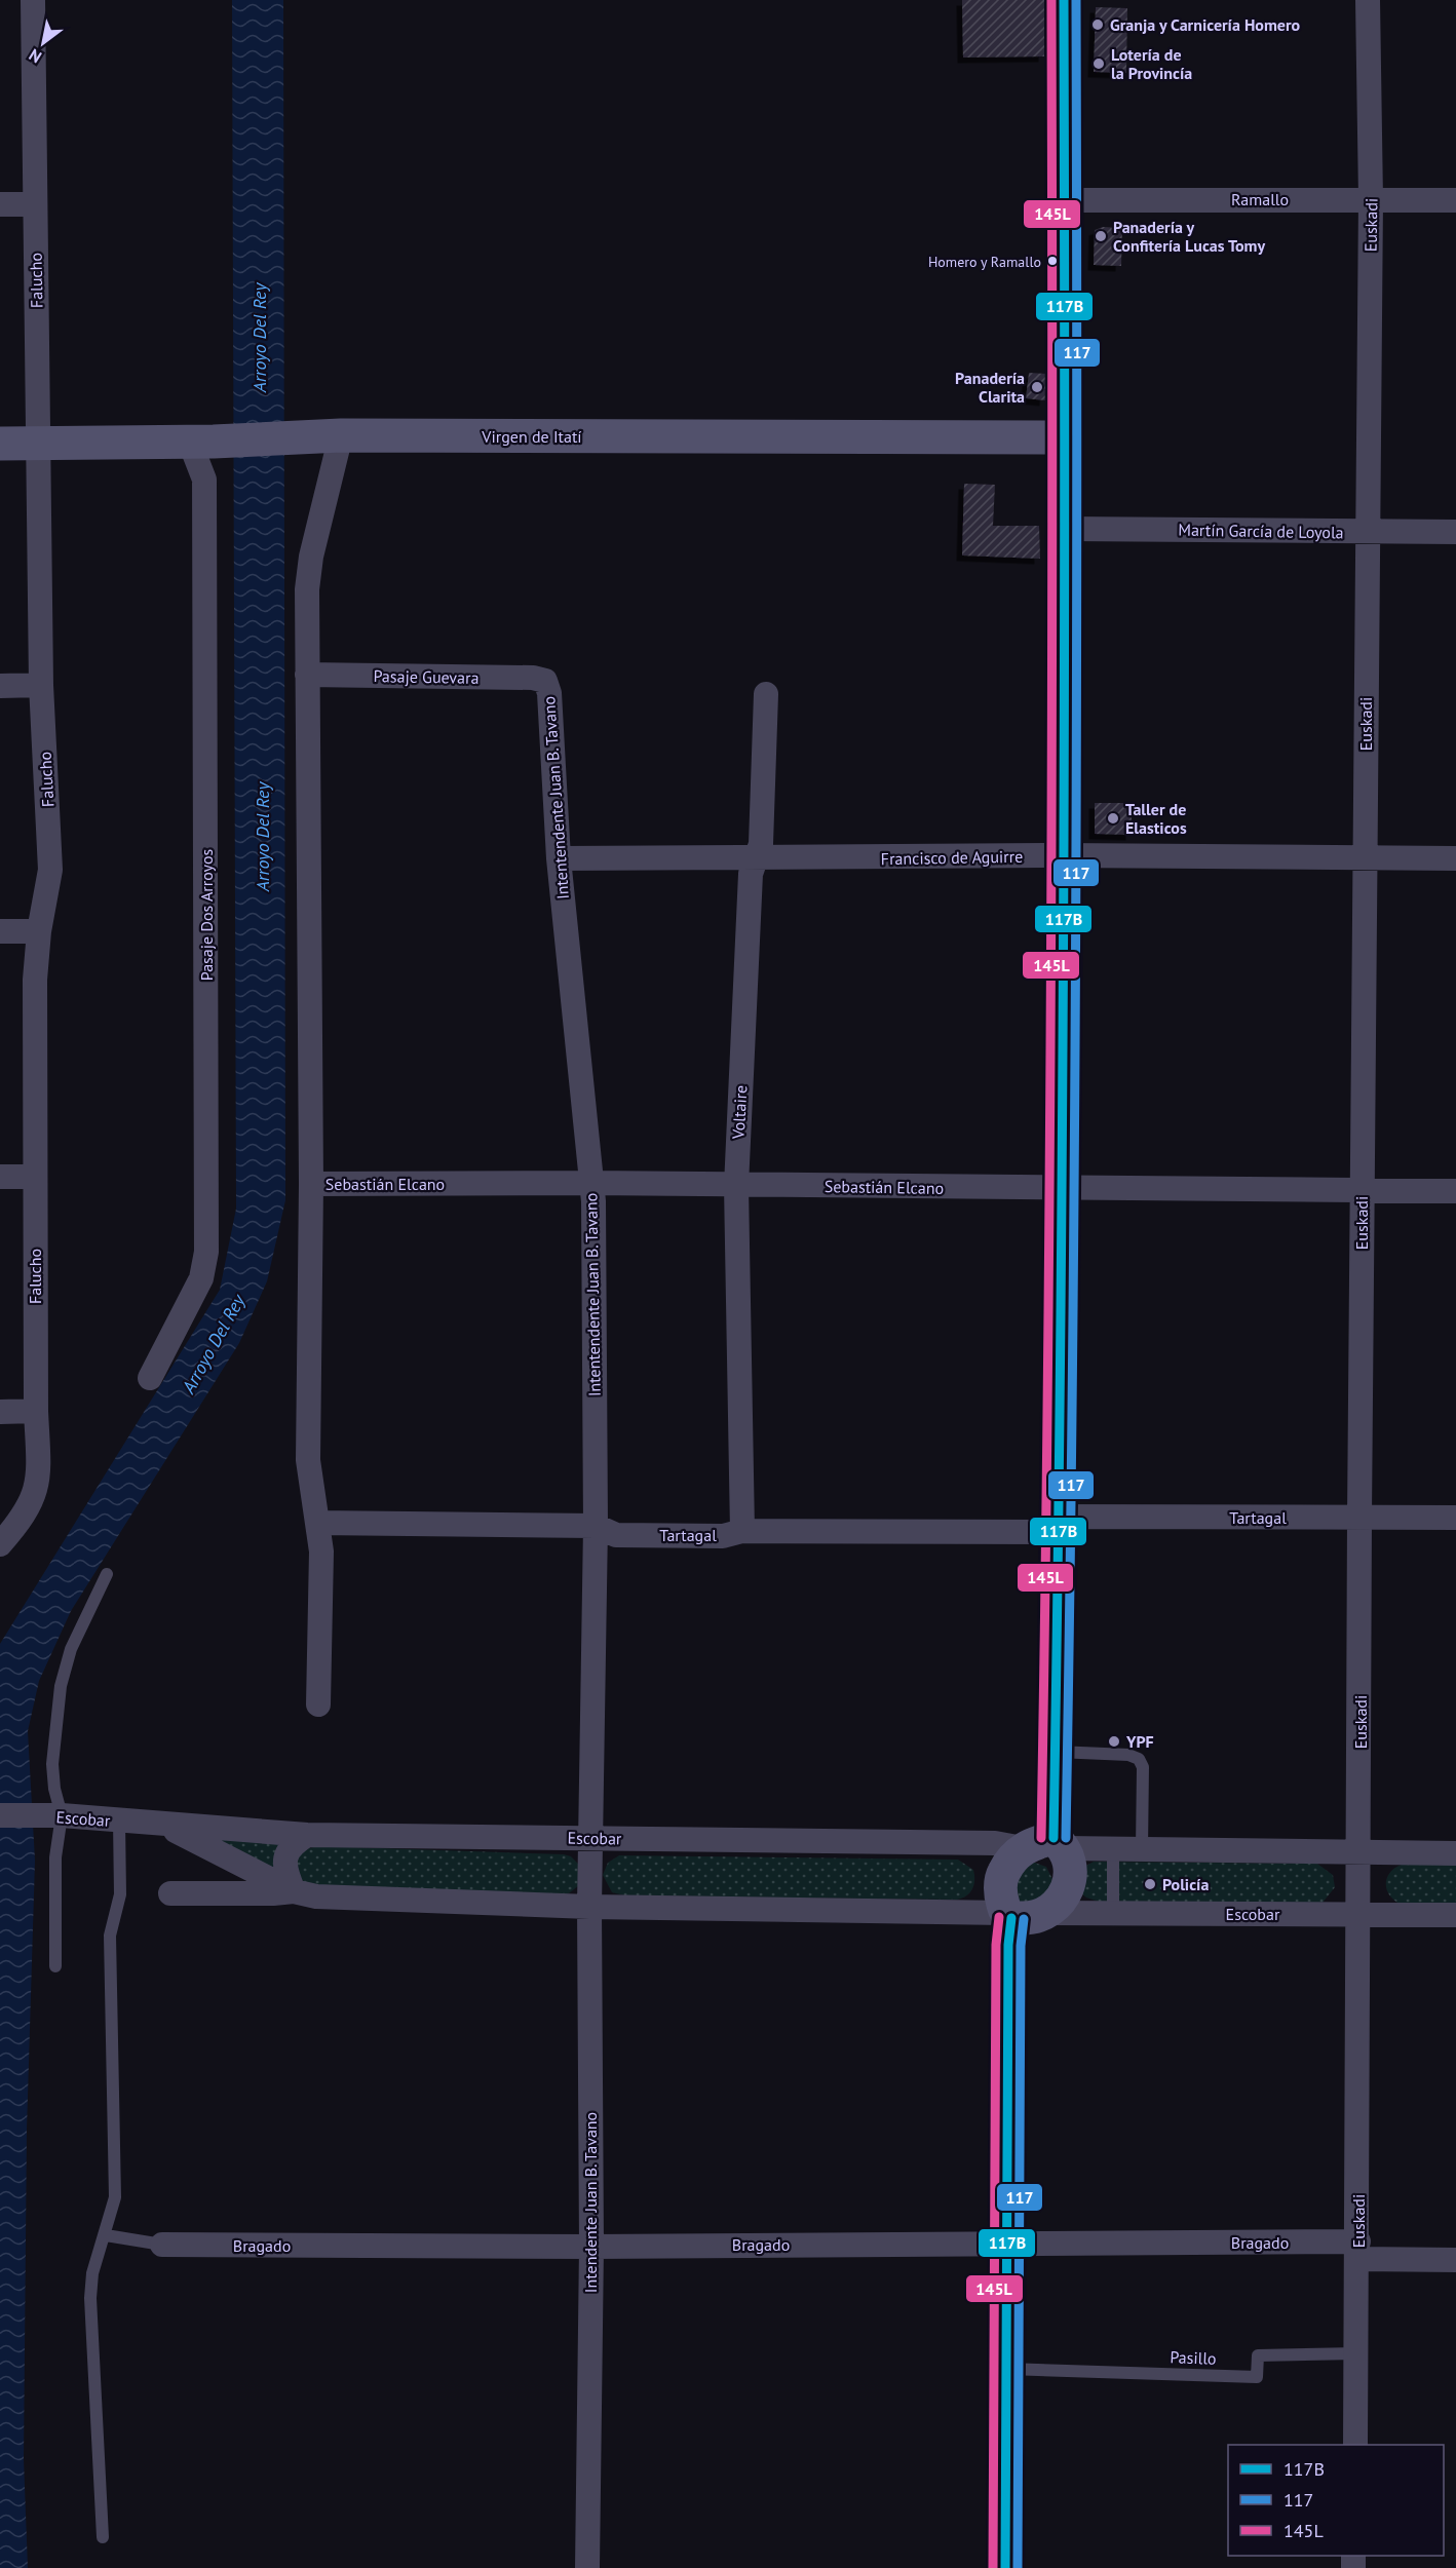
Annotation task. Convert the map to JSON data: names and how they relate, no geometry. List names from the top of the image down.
{
  "streets": {
    "main road": ["Virgen de Itatí"],
    "street": [
      "Ramallo",
      "Euskadi",
      "Falucho",
      "Martín García de Loyola",
      "Pasaje Guevara",
      "Intentendente Juan B. Tavano",
      "Francisco de Aguirre",
      "Pasaje Dos Arroyos",
      "Voltaire",
      "Sebastián Elcano",
      "Tartagal",
      "Escobar",
      "Intendente Juan B. Tavano",
      "Bragado"
    ],
    "lane": ["Pasillo"]
  },
  "crossings": [
    ["Ramallo", "Euskadi"],
    ["Euskadi", "Martín García de Loyola"],
    ["Euskadi", "Francisco de Aguirre"],
    ["Euskadi", "Sebastián Elcano"],
    ["Euskadi", "Tartagal"],
    ["Euskadi", "Escobar"],
    ["Euskadi", "Bragado"],
    ["Euskadi", "Pasillo"],
    ["Falucho", "Virgen de Itatí"],
    ["Virgen de Itatí", "Pasaje Dos Arroyos"],
    ["Pasaje Guevara", "Intentendente Juan B. Tavano"],
    ["Intentendente Juan B. Tavano", "Francisco de Aguirre"],
    ["Intentendente Juan B. Tavano", "Sebastián Elcano"],
    ["Intentendente Juan B. Tavano", "Tartagal"],
    ["Intentendente Juan B. Tavano", "Escobar"],
    ["Intentendente Juan B. Tavano", "Intendente Juan B. Tavano"],
    ["Francisco de Aguirre", "Voltaire"],
    ["Voltaire", "Sebastián Elcano"],
    ["Voltaire", "Tartagal"],
    ["Escobar", "Intendente Juan B. Tavano"],
    ["Intendente Juan B. Tavano", "Bragado"]
  ],
  "water": ["Arroyo Del Rey"],
  "places": [
    "Granja y Carnicería Homero",
    "Lotería de la Provincía",
    "Panadería y Confitería Lucas Tomy",
    "Homero y Ramallo",
    "Panadería Clarita",
    "Taller de Elasticos",
    "YPF",
    "Policía"
  ],
  "lines": ["transit line 117B", "transit line 117", "transit line 145L"],
  "legend": ["117B", "117", "145L"],
  "north": "bottom left"
}
